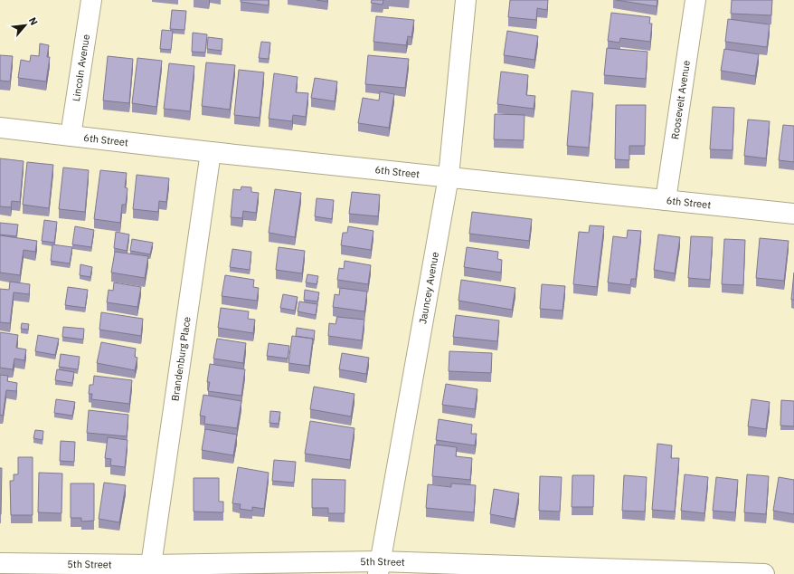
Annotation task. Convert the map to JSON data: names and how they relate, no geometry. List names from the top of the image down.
{
  "streets": {
    "street": [
      "Lincoln Avenue",
      "Roosevelt Avenue",
      "6th Street",
      "Jauncey Avenue",
      "Brandenburg Place",
      "5th Street"
    ]
  },
  "crossings": [
    ["Lincoln Avenue", "6th Street"],
    ["Roosevelt Avenue", "6th Street"],
    ["6th Street", "Jauncey Avenue"],
    ["6th Street", "Brandenburg Place"],
    ["Jauncey Avenue", "5th Street"],
    ["Brandenburg Place", "5th Street"]
  ],
  "north": "top right"
}
